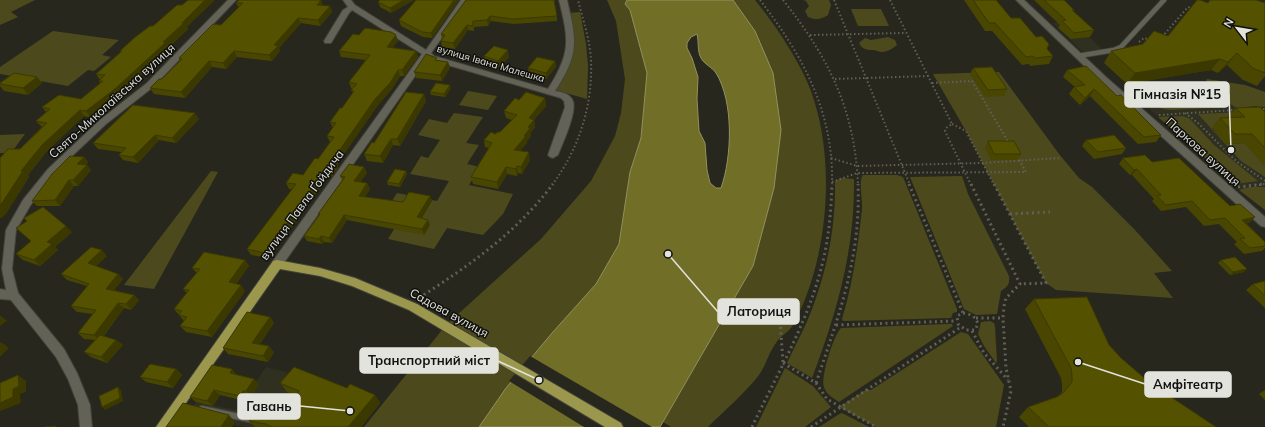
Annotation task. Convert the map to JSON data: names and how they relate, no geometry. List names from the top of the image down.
{
  "streets": {
    "main road": ["вулиця Павла Ґойдича", "Садова вулиця"],
    "street": ["вулиця Івана Малешка", "Свято-Миколаївська вулиця", "Паркова вулиця"]
  },
  "crossings": [
    ["вулиця Івана Малешка", "вулиця Павла Ґойдича"],
    ["вулиця Павла Ґойдича", "Садова вулиця"]
  ],
  "places": [
    "Гімназія №15",
    "Латориця",
    "Амфітеатр",
    "Транспортний міст",
    "Гавань"
  ],
  "north": "top left"
}
